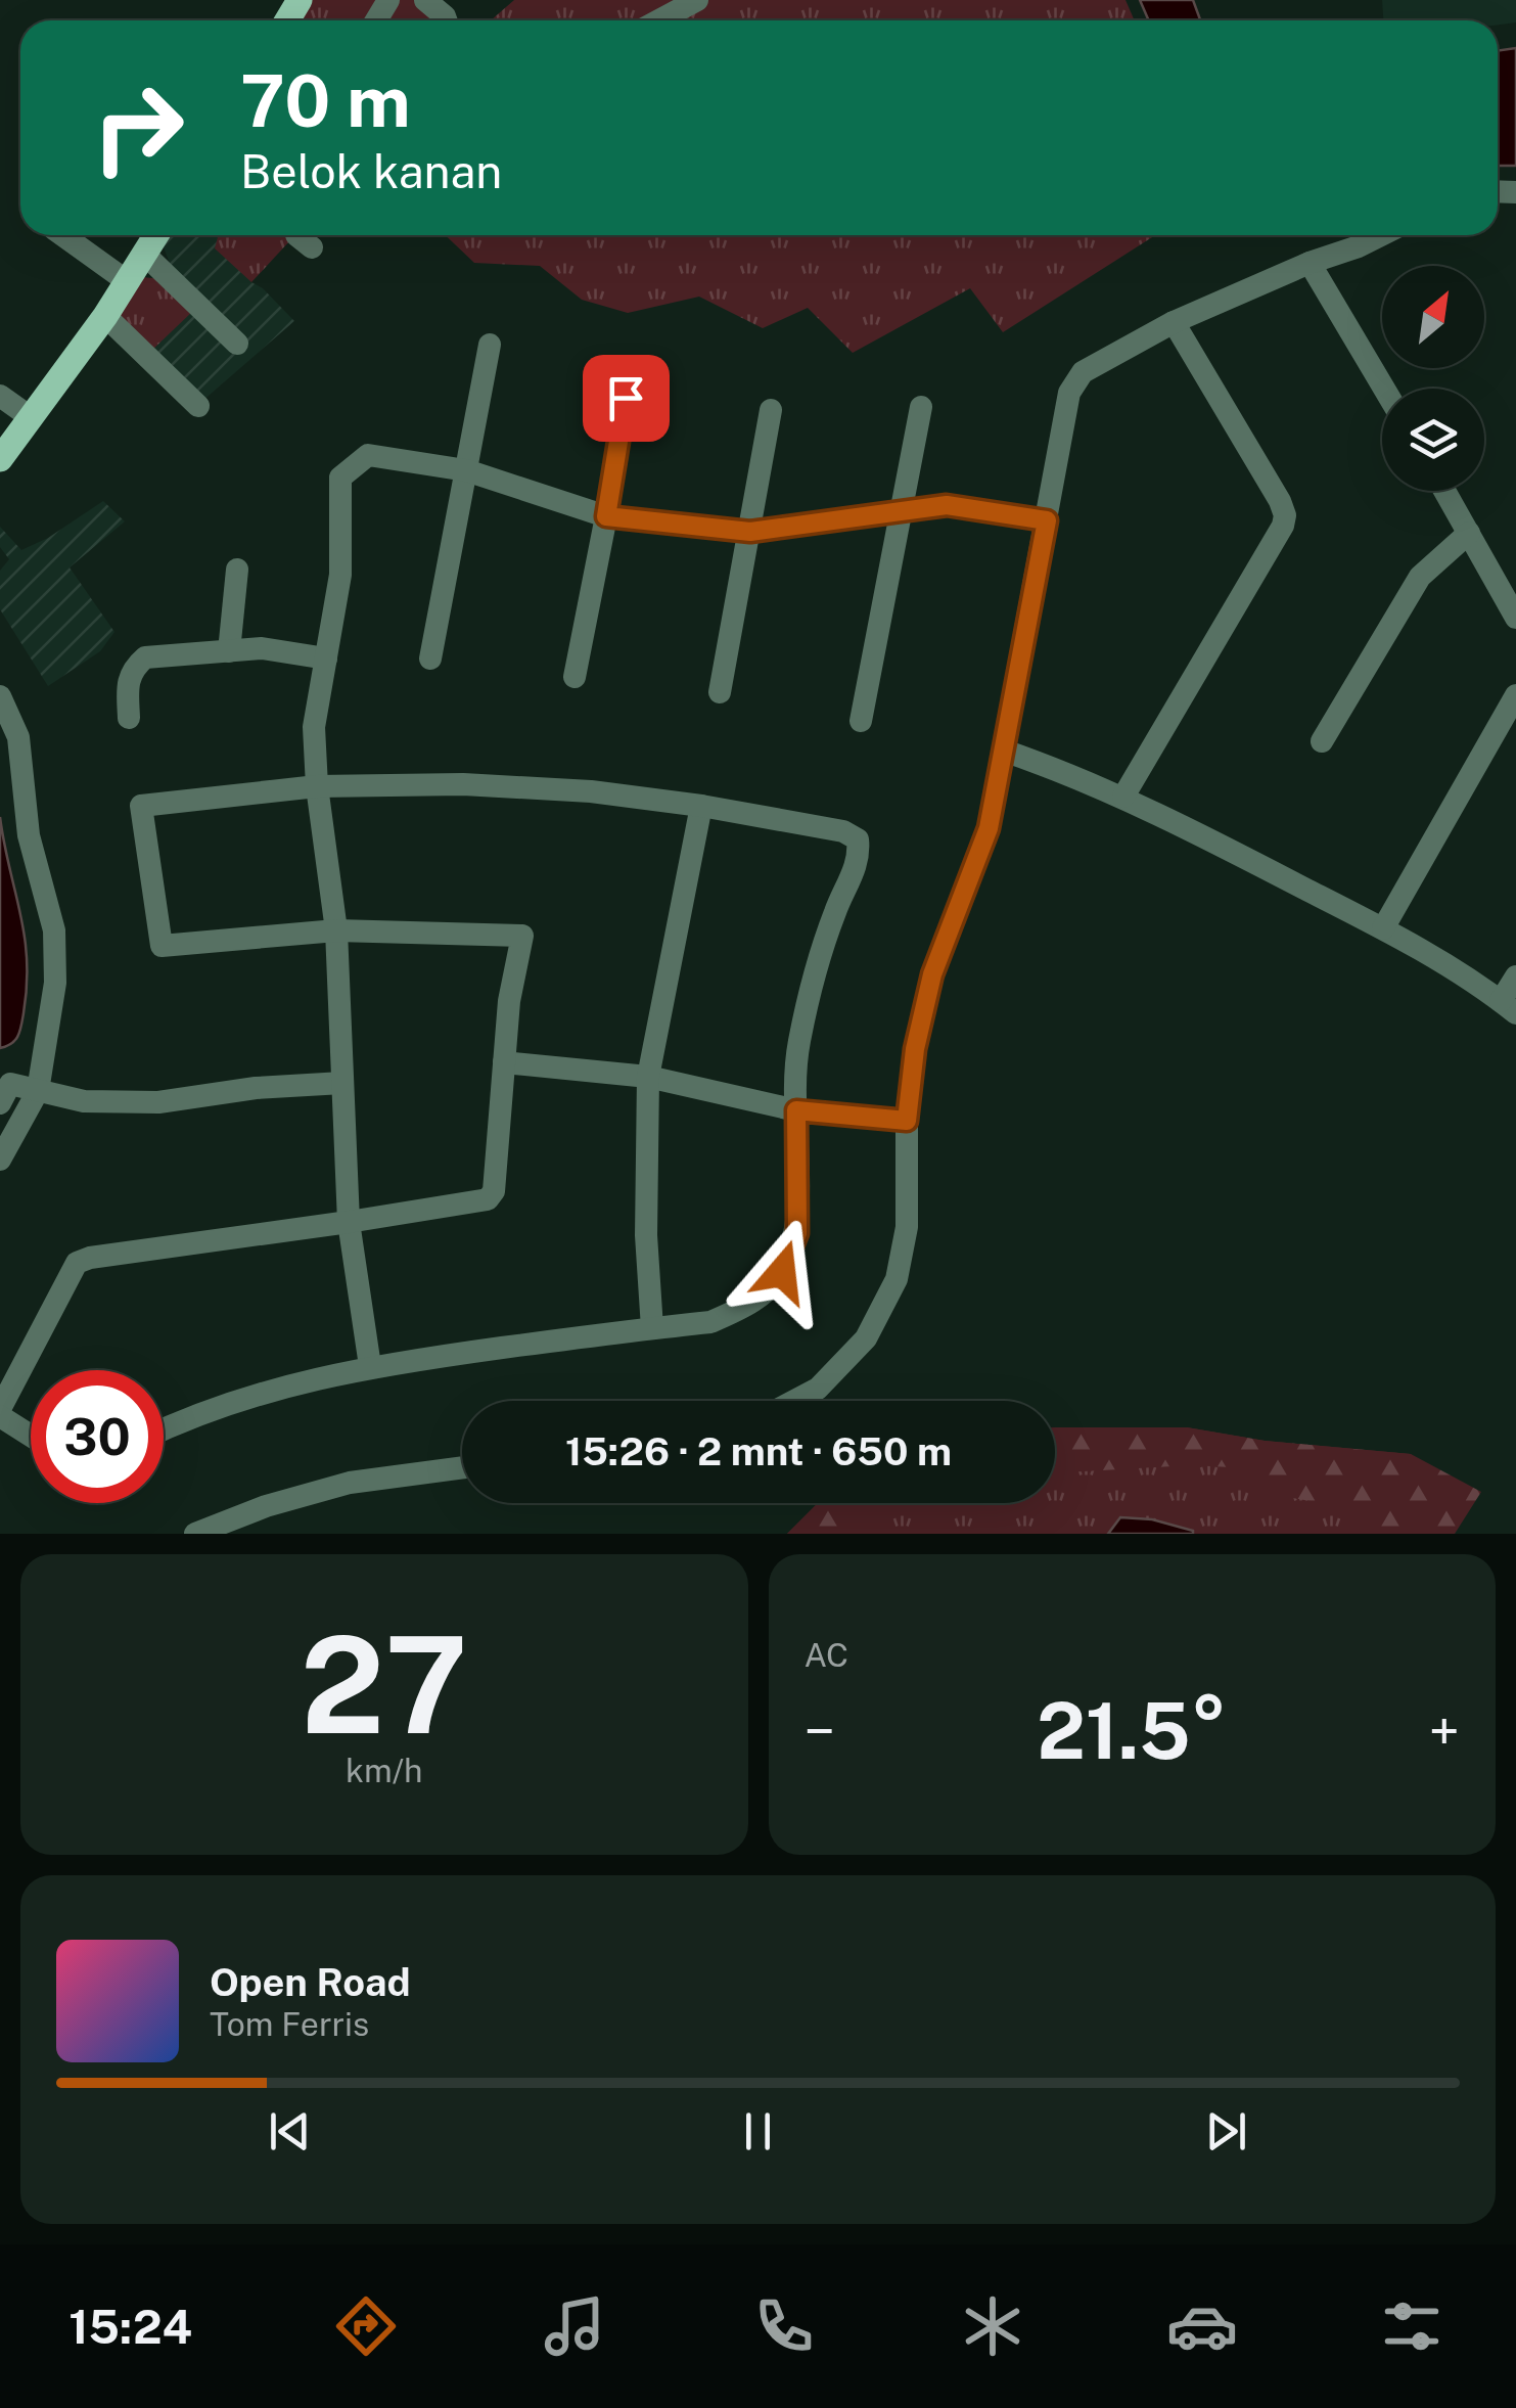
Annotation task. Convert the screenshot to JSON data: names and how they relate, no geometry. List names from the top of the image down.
{
  "north": "top right",
  "page": {
    "turn": ["70 m", "Belok kanan"],
    "limit": "30",
    "trip": "15:26 · 2 mnt · 650 m",
    "tile": [
      ["27", "km/h"],
      "AC"
    ],
    "heat": ["−", "21.5°", "+"],
    "song": ["Open Road", "Tom Ferris"],
    "tabs": "15:24"
  }
}
